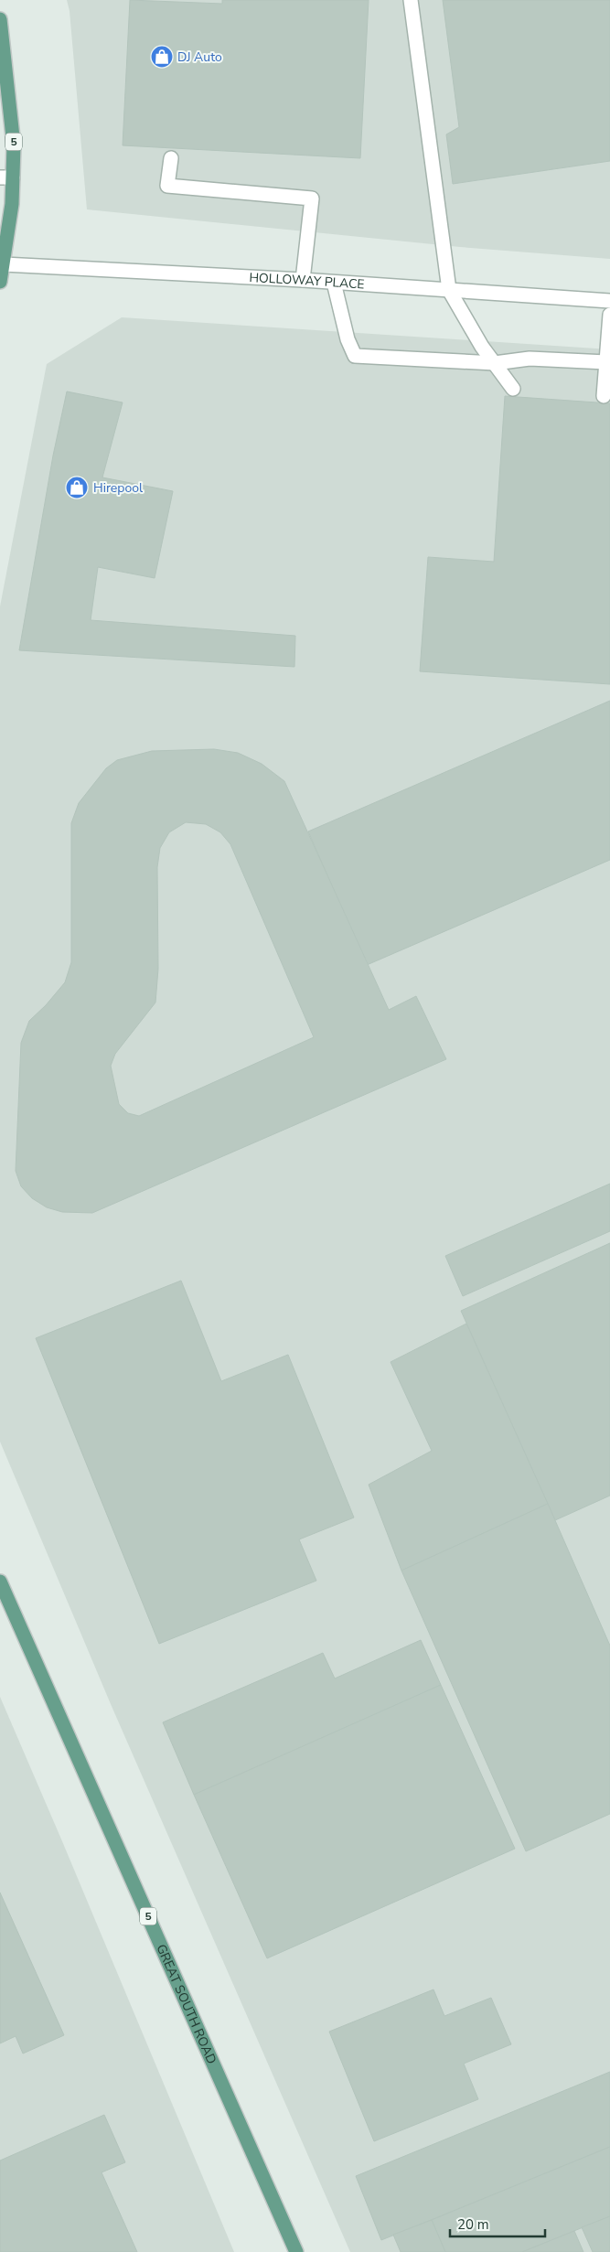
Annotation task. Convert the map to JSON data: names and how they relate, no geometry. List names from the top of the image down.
{
  "streets": {
    "main road": ["5", "GREAT SOUTH ROAD"],
    "street": ["HOLLOWAY PLACE"]
  },
  "crossings": [
    ["5", "HOLLOWAY PLACE"]
  ],
  "places": {
    "shop": ["DJ Auto", "Hirepool"]
  },
  "scale_bar": "20 m"
}
